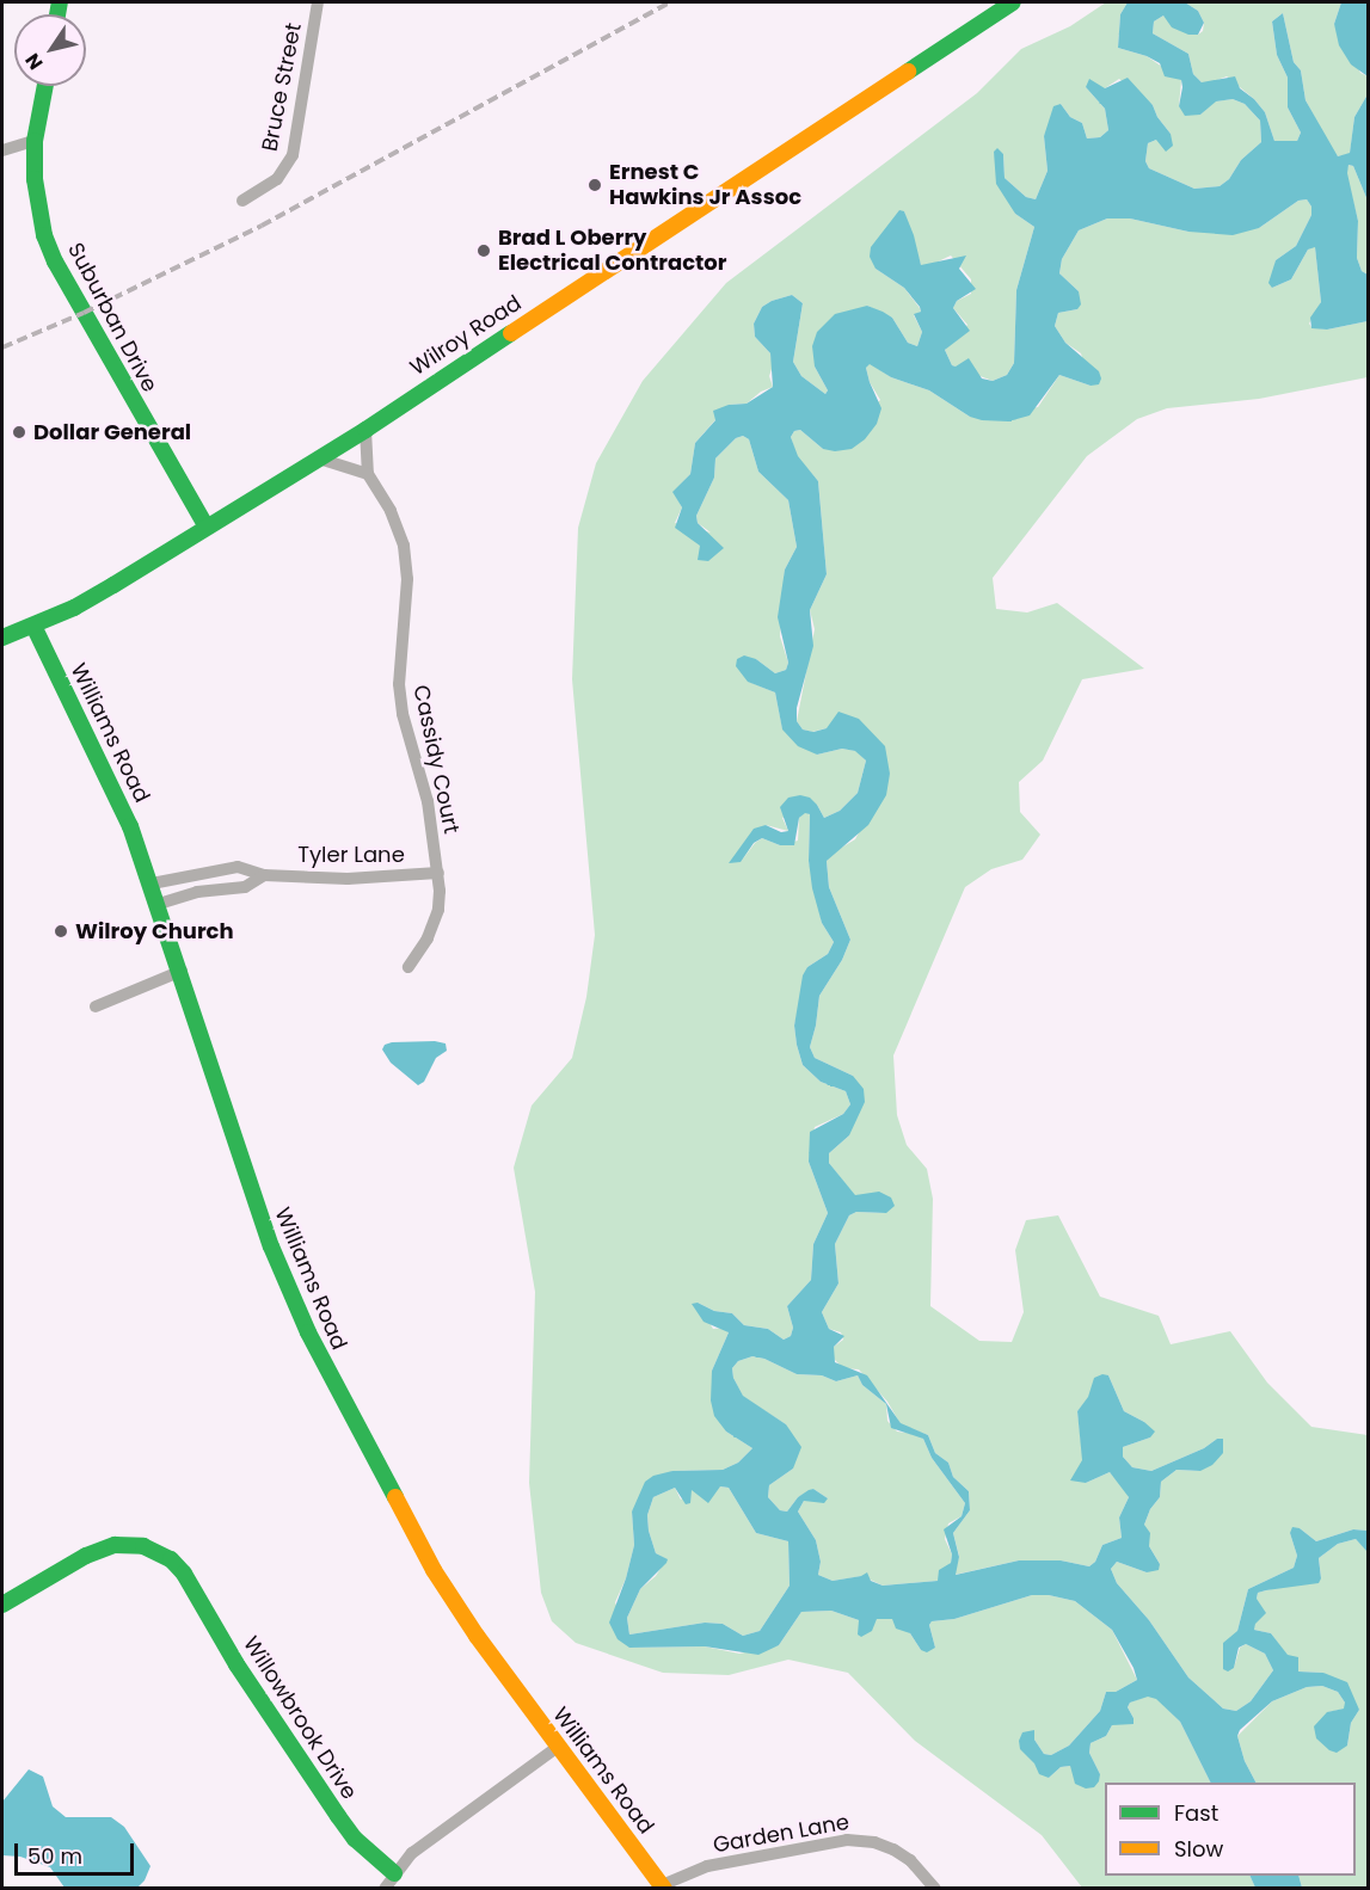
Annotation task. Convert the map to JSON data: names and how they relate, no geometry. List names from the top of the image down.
{
  "streets": {
    "street": [
      "Bruce Street",
      "Suburban Drive",
      "Wilroy Road",
      "Williams Road",
      "Cassidy Court",
      "Tyler Lane",
      "Willowbrook Drive",
      "Garden Lane"
    ]
  },
  "crossings": [
    ["Suburban Drive", "Wilroy Road"],
    ["Wilroy Road", "Williams Road"],
    ["Wilroy Road", "Cassidy Court"],
    ["Williams Road", "Tyler Lane"],
    ["Williams Road", "Garden Lane"],
    ["Cassidy Court", "Tyler Lane"]
  ],
  "places": [
    "Ernest C Hawkins Jr Assoc",
    "Brad L Oberry Electrical Contractor",
    "Dollar General",
    "Wilroy Church"
  ],
  "legend": ["Fast", "Slow"],
  "scale_bar": "50 m",
  "north": "bottom left"
}
